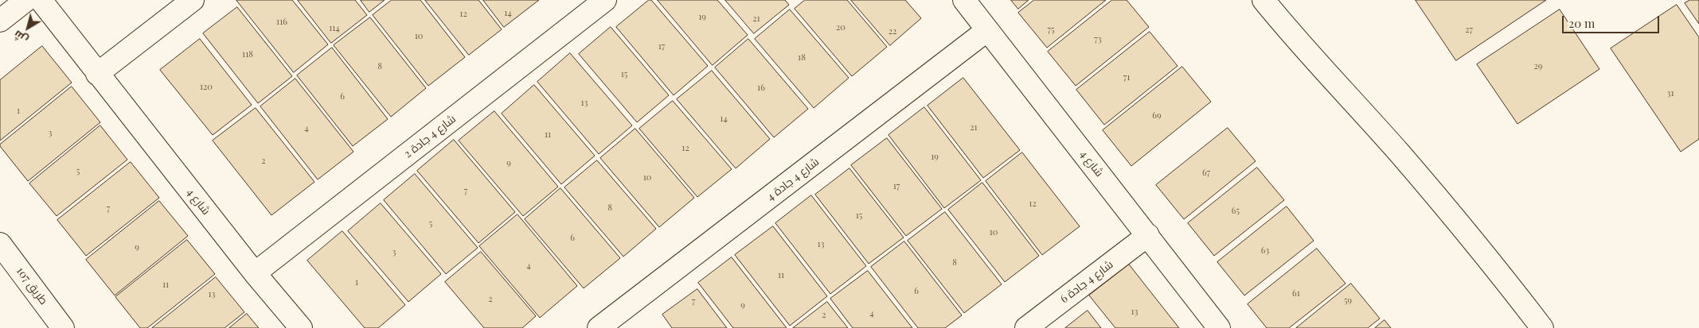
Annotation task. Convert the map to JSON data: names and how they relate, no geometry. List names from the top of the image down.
{
  "streets": {
    "street": [
      "شارع 4 جادة 2",
      "شارع 4",
      "شارع 4 جادة 4",
      "شارع 4 جادة 6",
      "طريق 107"
    ]
  },
  "crossings": [
    ["شارع 4 جادة 2", "شارع 4"],
    ["شارع 4", "شارع 4 جادة 4"],
    ["شارع 4", "شارع 4 جادة 6"]
  ],
  "house_numbers": [
    "14",
    "12",
    "19",
    "21",
    "116",
    "20",
    "114",
    "75",
    "27",
    "22",
    "10",
    "73",
    "17",
    "118",
    "18",
    "8",
    "29",
    "15",
    "71",
    "120",
    "16",
    "31",
    "6",
    "13",
    "1",
    "69",
    "14",
    "21",
    "4",
    "3",
    "11",
    "12",
    "19",
    "2",
    "9",
    "5",
    "67",
    "10",
    "17",
    "7",
    "12",
    "8",
    "7",
    "65",
    "15",
    "5",
    "10",
    "6",
    "13",
    "9",
    "63",
    "3",
    "8",
    "4",
    "11",
    "1",
    "11",
    "6",
    "61",
    "13",
    "2",
    "59",
    "7",
    "9",
    "13",
    "4",
    "2"
  ],
  "scale_bar": "20 m",
  "north": "bottom left"
}
